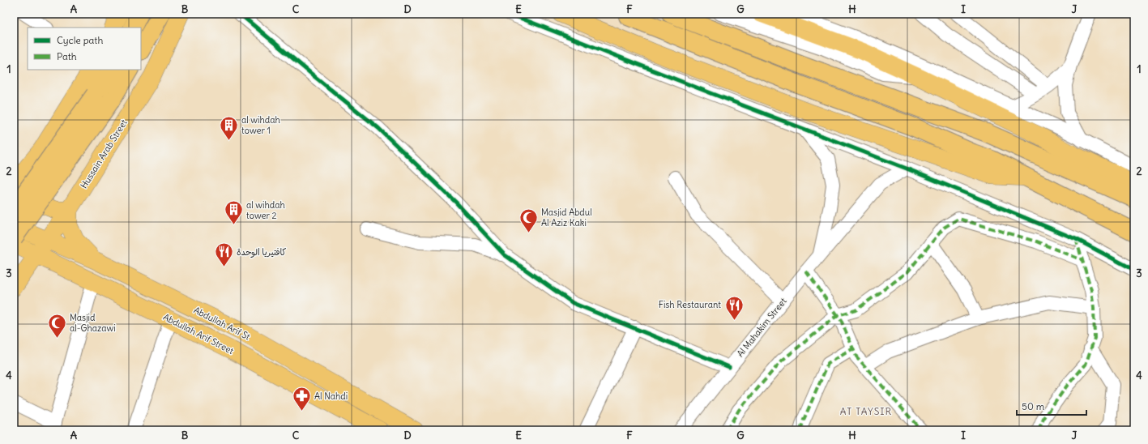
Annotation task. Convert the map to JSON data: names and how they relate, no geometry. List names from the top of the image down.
{
  "streets": {
    "main road": ["Hussain Arab Street", "Abdullah Arif St", "Abdullah Arif Street"],
    "street": ["Al Mahakim Street"]
  },
  "crossings": [
    ["Hussain Arab Street", "Abdullah Arif St"],
    ["Hussain Arab Street", "Abdullah Arif Street"],
    ["Abdullah Arif St", "Abdullah Arif Street"]
  ],
  "districts": ["AT TAYSIR"],
  "places": {
    "building": ["al wihdah tower 1", "al wihdah tower 2"],
    "mosque": ["Masjid Abdul Al Aziz Kaki", "Masjid al-Ghazawi"],
    "restaurant": ["كافتيريا الوحدة", "Fish Restaurant"],
    "pharmacy": ["Al Nahdi"]
  },
  "legend": ["Cycle path", "Path"],
  "scale_bar": "50 m",
  "grid": {
    "columns": [
      "A",
      "B",
      "C",
      "D",
      "E",
      "F",
      "G",
      "H",
      "I",
      "J"
    ],
    "rows": [
      "1",
      "2",
      "3",
      "4"
    ]
  }
}
